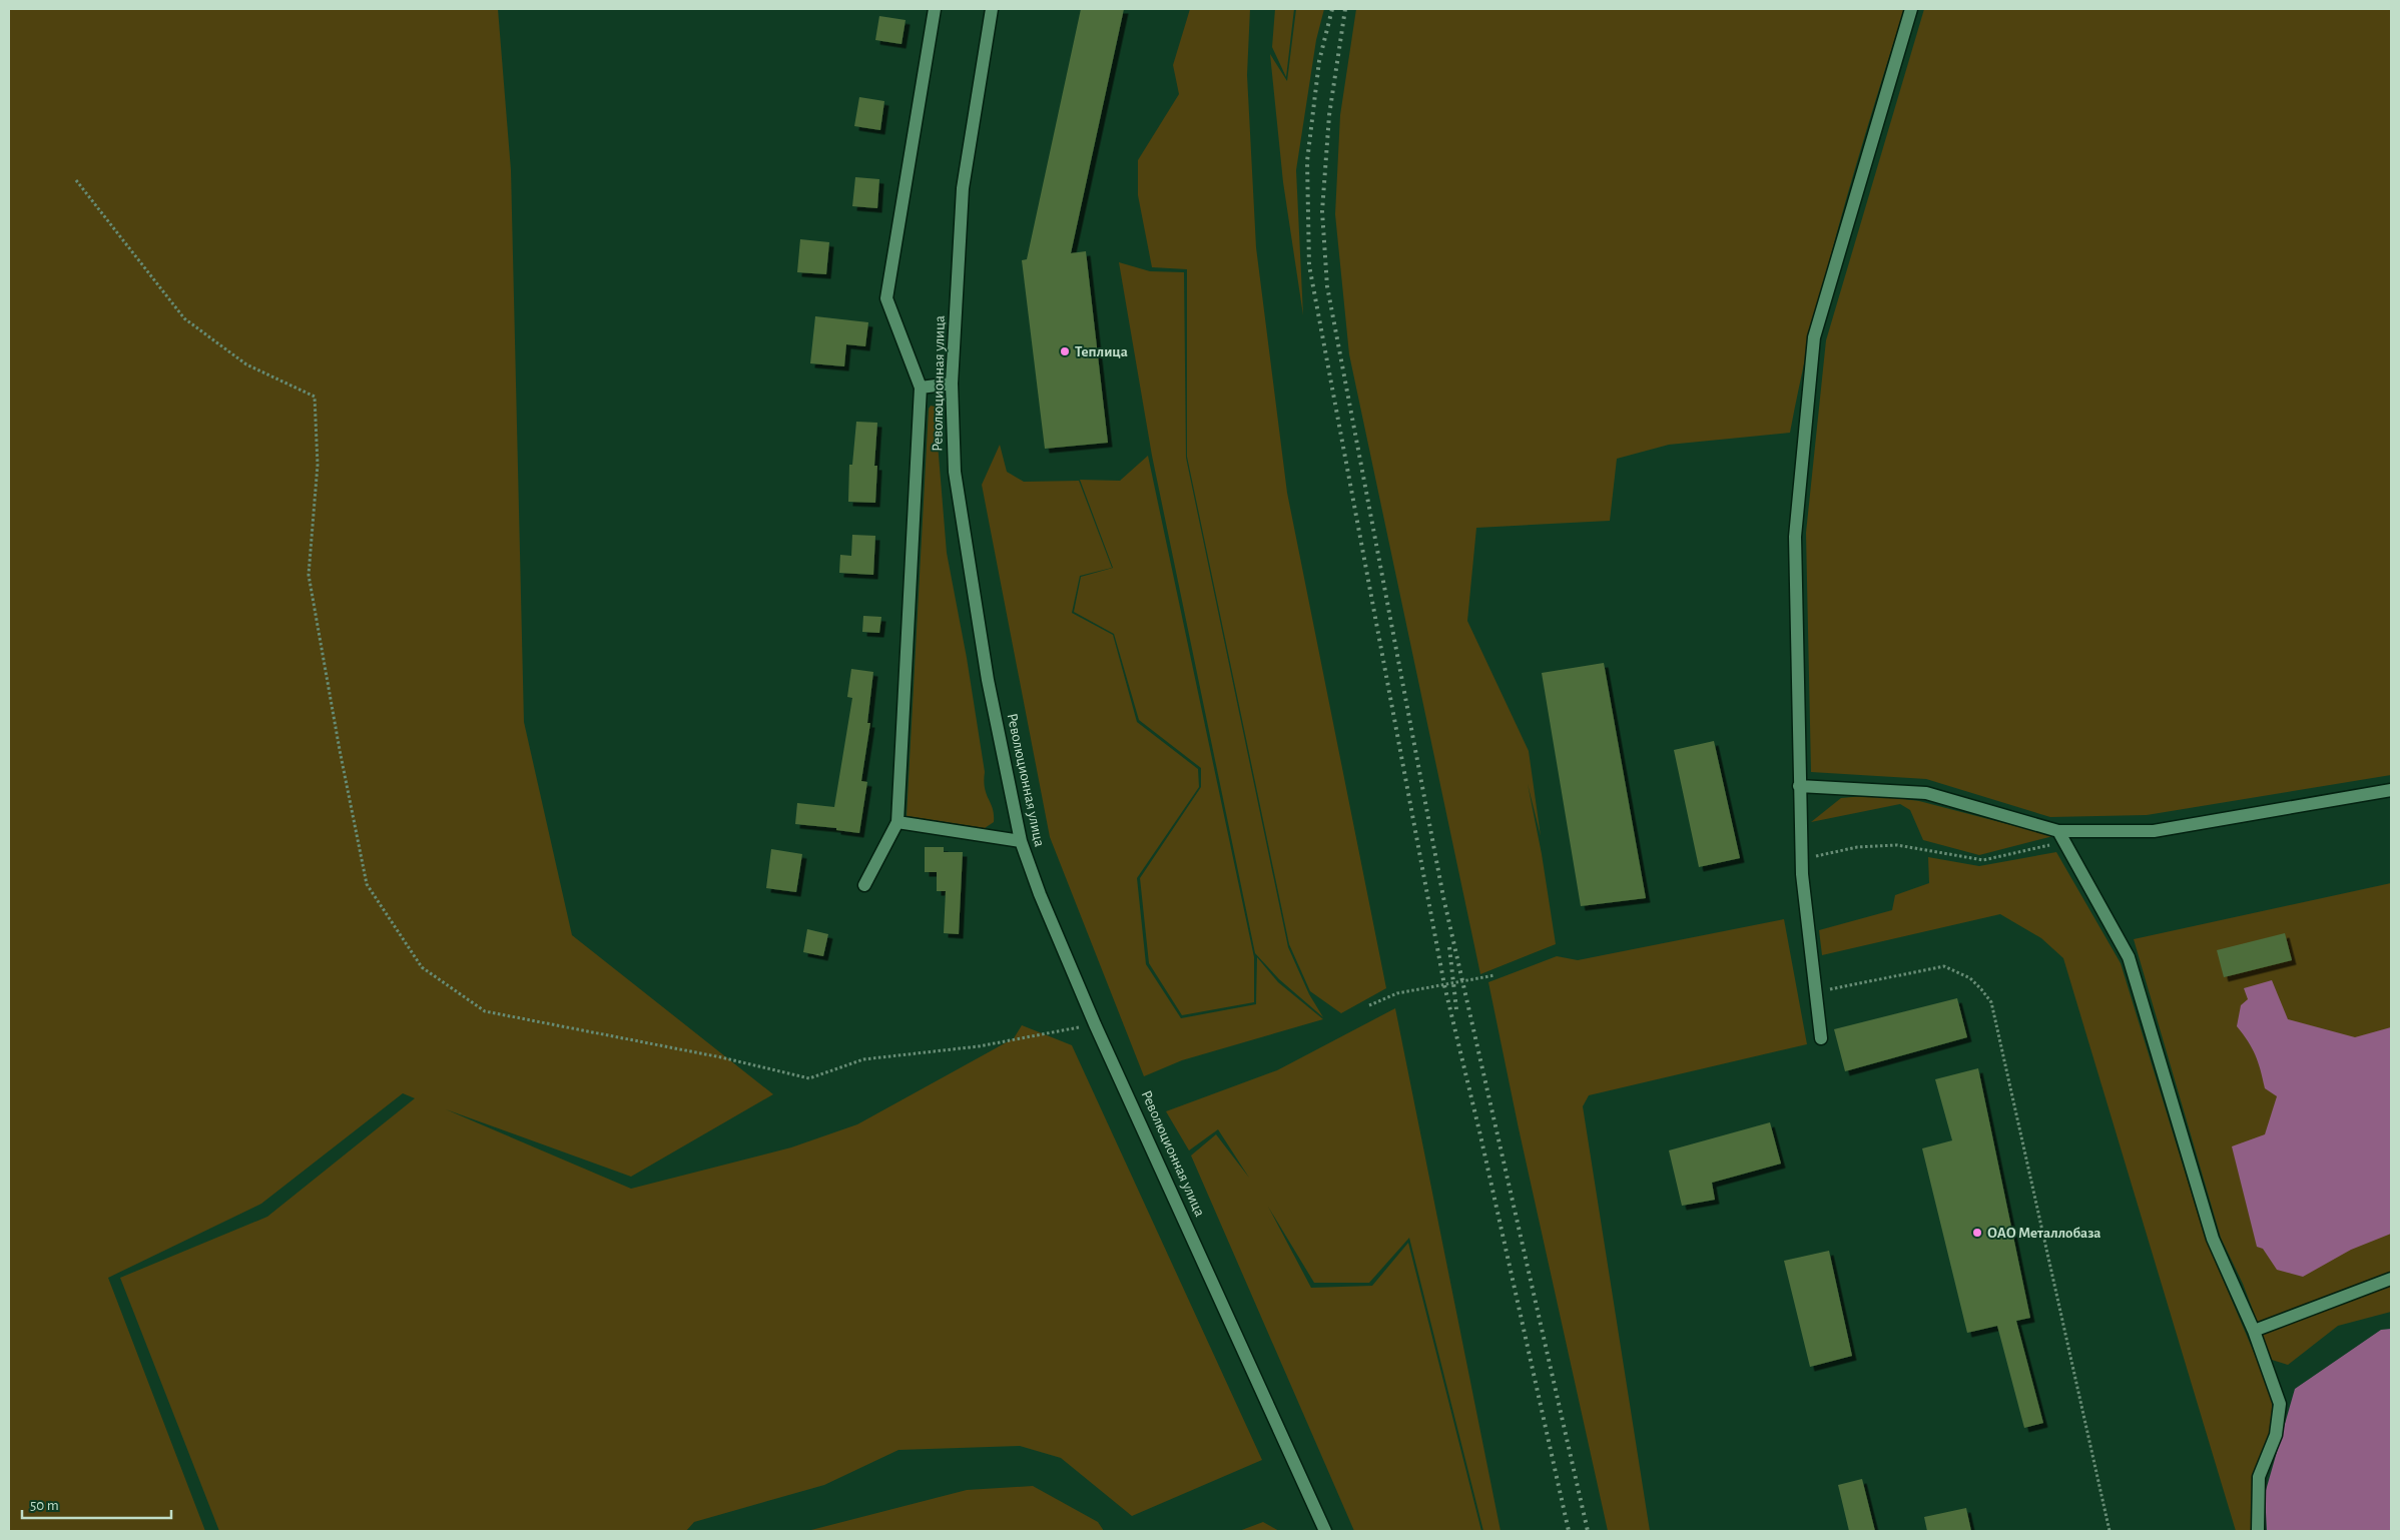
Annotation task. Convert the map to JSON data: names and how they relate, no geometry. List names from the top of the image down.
{
  "streets": {
    "street": ["Революционная улица"]
  },
  "places": ["Теплица", "ОАО Металлобаза"],
  "scale_bar": "50 m"
}
